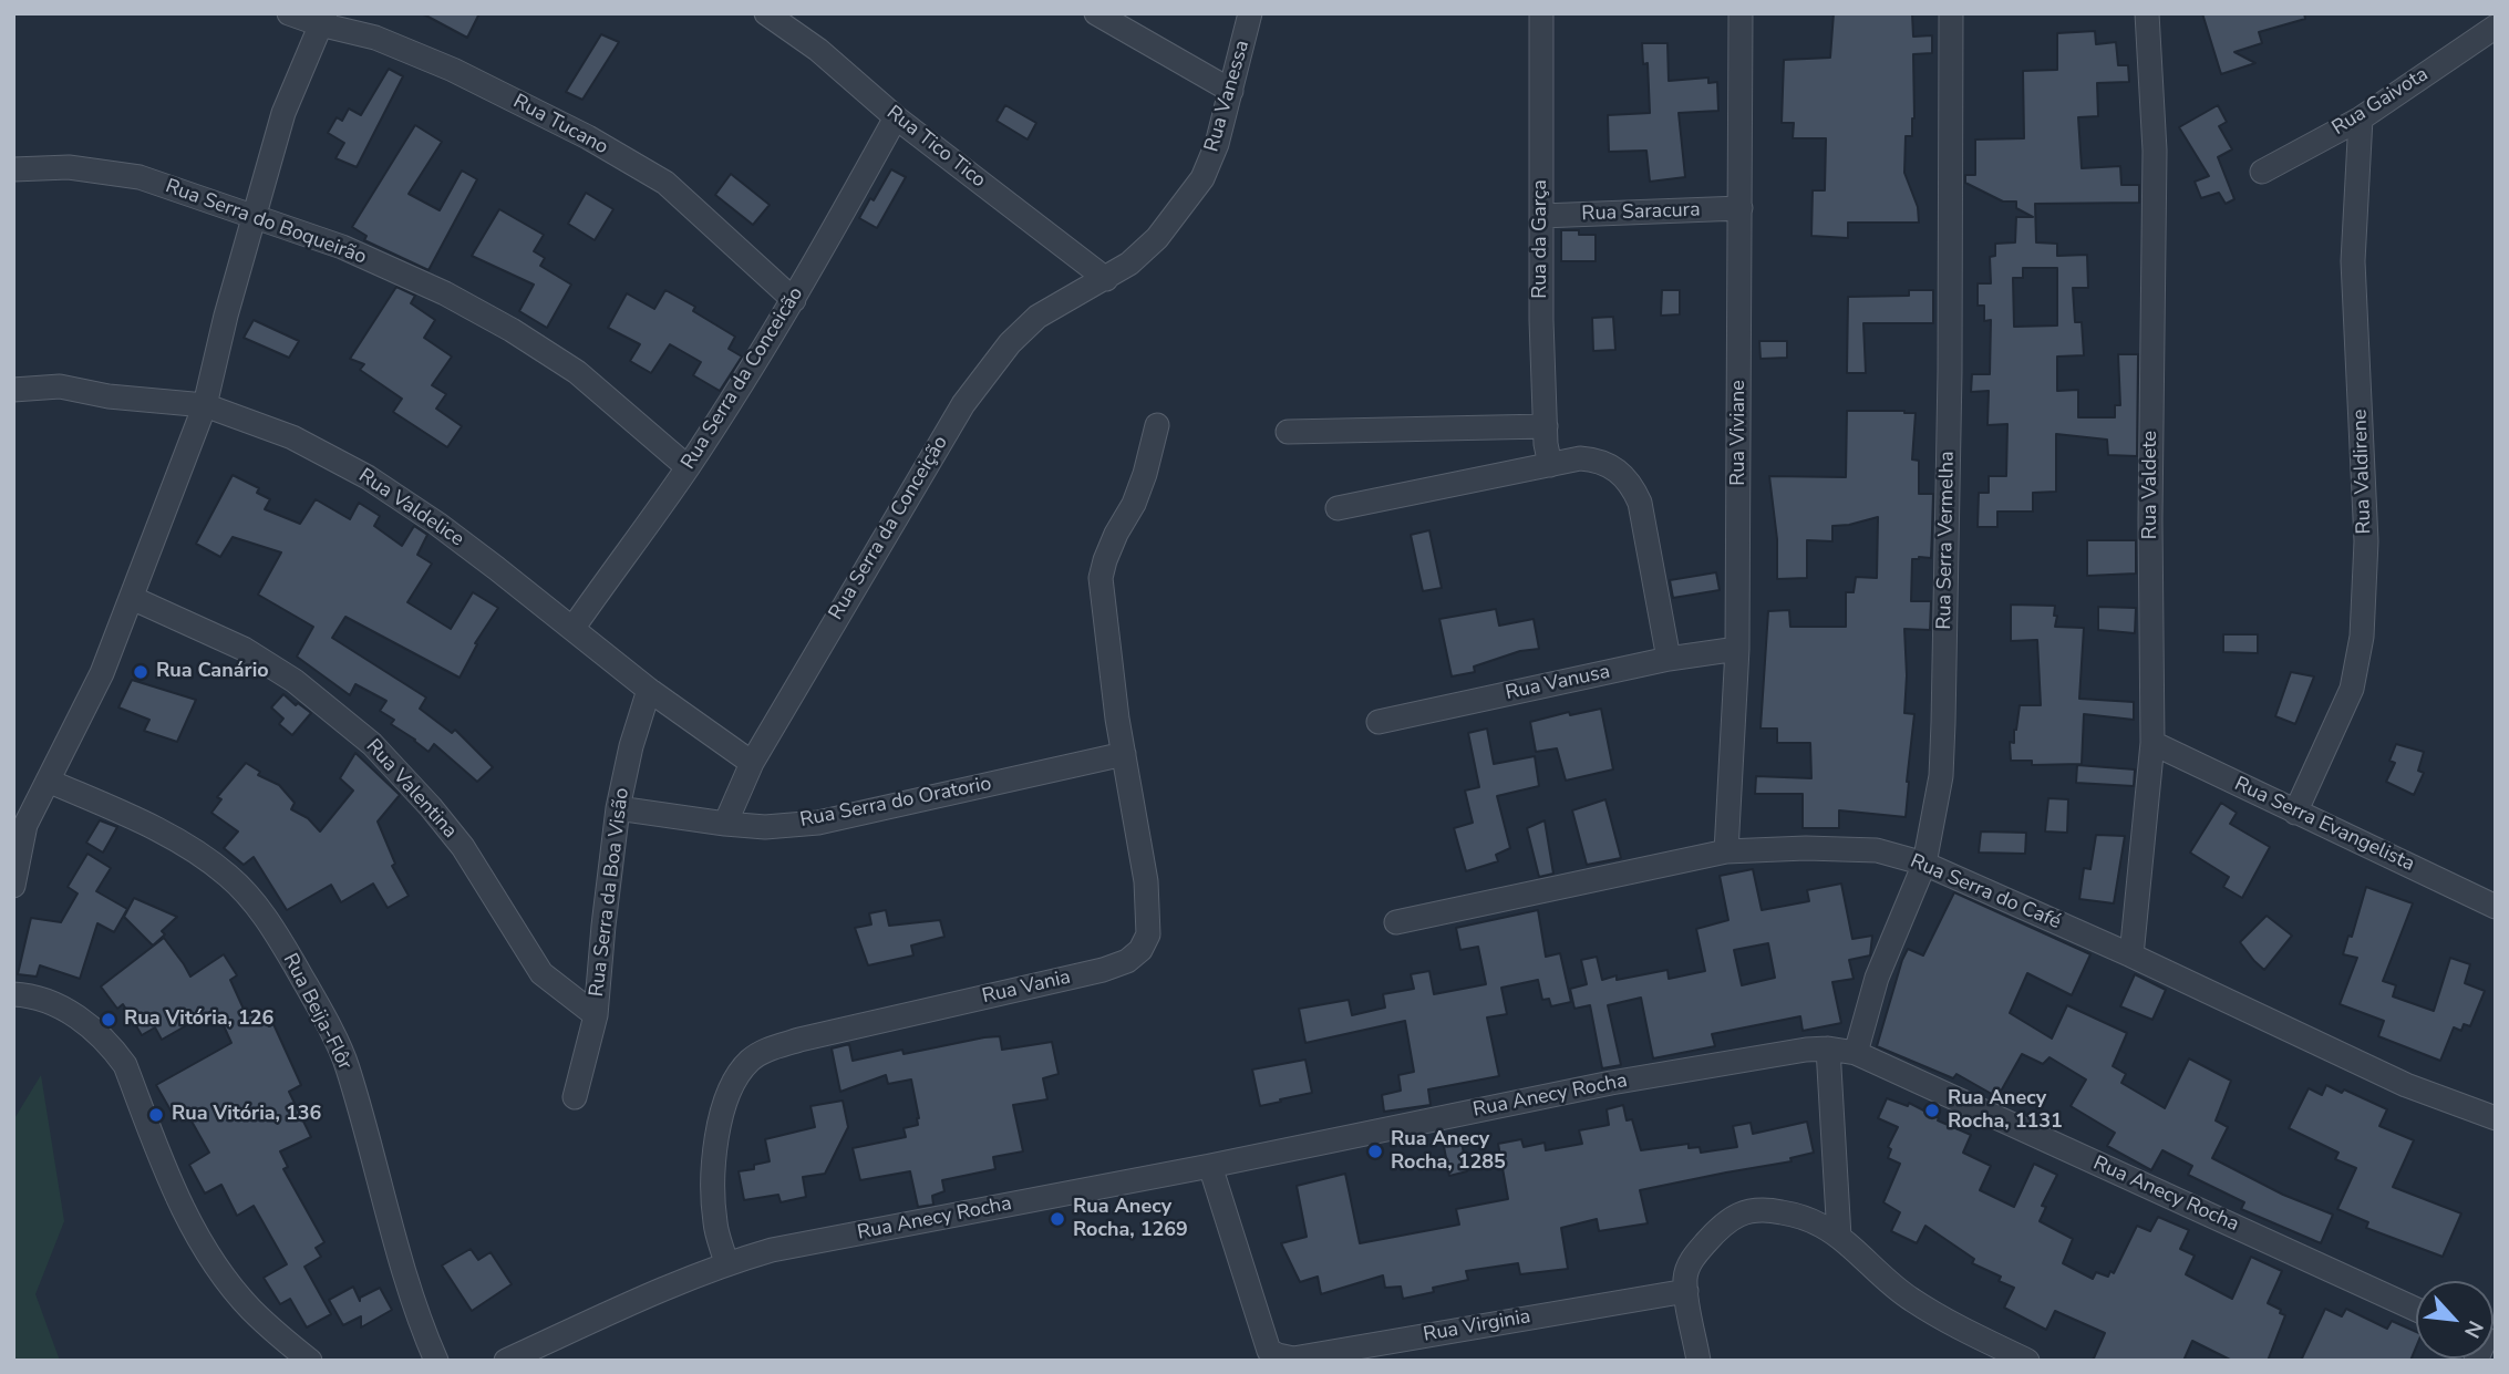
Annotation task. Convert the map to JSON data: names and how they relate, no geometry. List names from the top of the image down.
{
  "streets": {
    "street": [
      "Rua Vanessa",
      "Rua Gaivota",
      "Rua Tucano",
      "Rua Tico Tico",
      "Rua Saracura",
      "Rua Serra do Boqueirão",
      "Rua da Garça",
      "Rua Serra da Conceicão",
      "Rua Viviane",
      "Rua Valdirene",
      "Rua Valdete",
      "Rua Valdelice",
      "Rua Serra da Conceição",
      "Rua Serra Vermelha",
      "Rua Vanusa",
      "Rua Valentina",
      "Rua Serra do Oratorio",
      "Rua Serra Evangelista",
      "Rua Serra da Boa Visão",
      "Rua Serra do Café",
      "Rua Vania",
      "Rua Beija-Flôr",
      "Rua Anecy Rocha",
      "Rua Virginia"
    ]
  },
  "crossings": [
    ["Rua Vanessa", "Rua Tico Tico"],
    ["Rua Vanessa", "Rua Serra da Conceição"],
    ["Rua Gaivota", "Rua Valdirene"],
    ["Rua Tucano", "Rua Serra da Conceicão"],
    ["Rua Tico Tico", "Rua Serra da Conceicão"],
    ["Rua Tico Tico", "Rua Serra da Conceição"],
    ["Rua Saracura", "Rua da Garça"],
    ["Rua Saracura", "Rua Viviane"],
    ["Rua Serra do Boqueirão", "Rua Serra da Conceicão"],
    ["Rua Serra da Conceicão", "Rua Valdelice"],
    ["Rua Viviane", "Rua Vanusa"],
    ["Rua Viviane", "Rua Serra do Café"],
    ["Rua Valdirene", "Rua Serra Evangelista"],
    ["Rua Valdete", "Rua Serra Evangelista"],
    ["Rua Valdete", "Rua Serra do Café"],
    ["Rua Valdelice", "Rua Serra da Conceição"],
    ["Rua Valdelice", "Rua Serra da Boa Visão"],
    ["Rua Serra da Conceição", "Rua Serra do Oratorio"],
    ["Rua Serra Vermelha", "Rua Serra do Café"],
    ["Rua Serra Vermelha", "Rua Anecy Rocha"],
    ["Rua Valentina", "Rua Serra da Boa Visão"],
    ["Rua Serra do Oratorio", "Rua Serra da Boa Visão"],
    ["Rua Serra do Oratorio", "Rua Vania"],
    ["Rua Vania", "Rua Anecy Rocha"],
    ["Rua Anecy Rocha", "Rua Virginia"]
  ],
  "places": [
    "Rua Canário",
    "Rua Vitória, 126",
    "Rua Anecy Rocha, 1131",
    "Rua Vitória, 136",
    "Rua Anecy Rocha, 1285",
    "Rua Anecy Rocha, 1269"
  ],
  "north": "bottom right"
}
